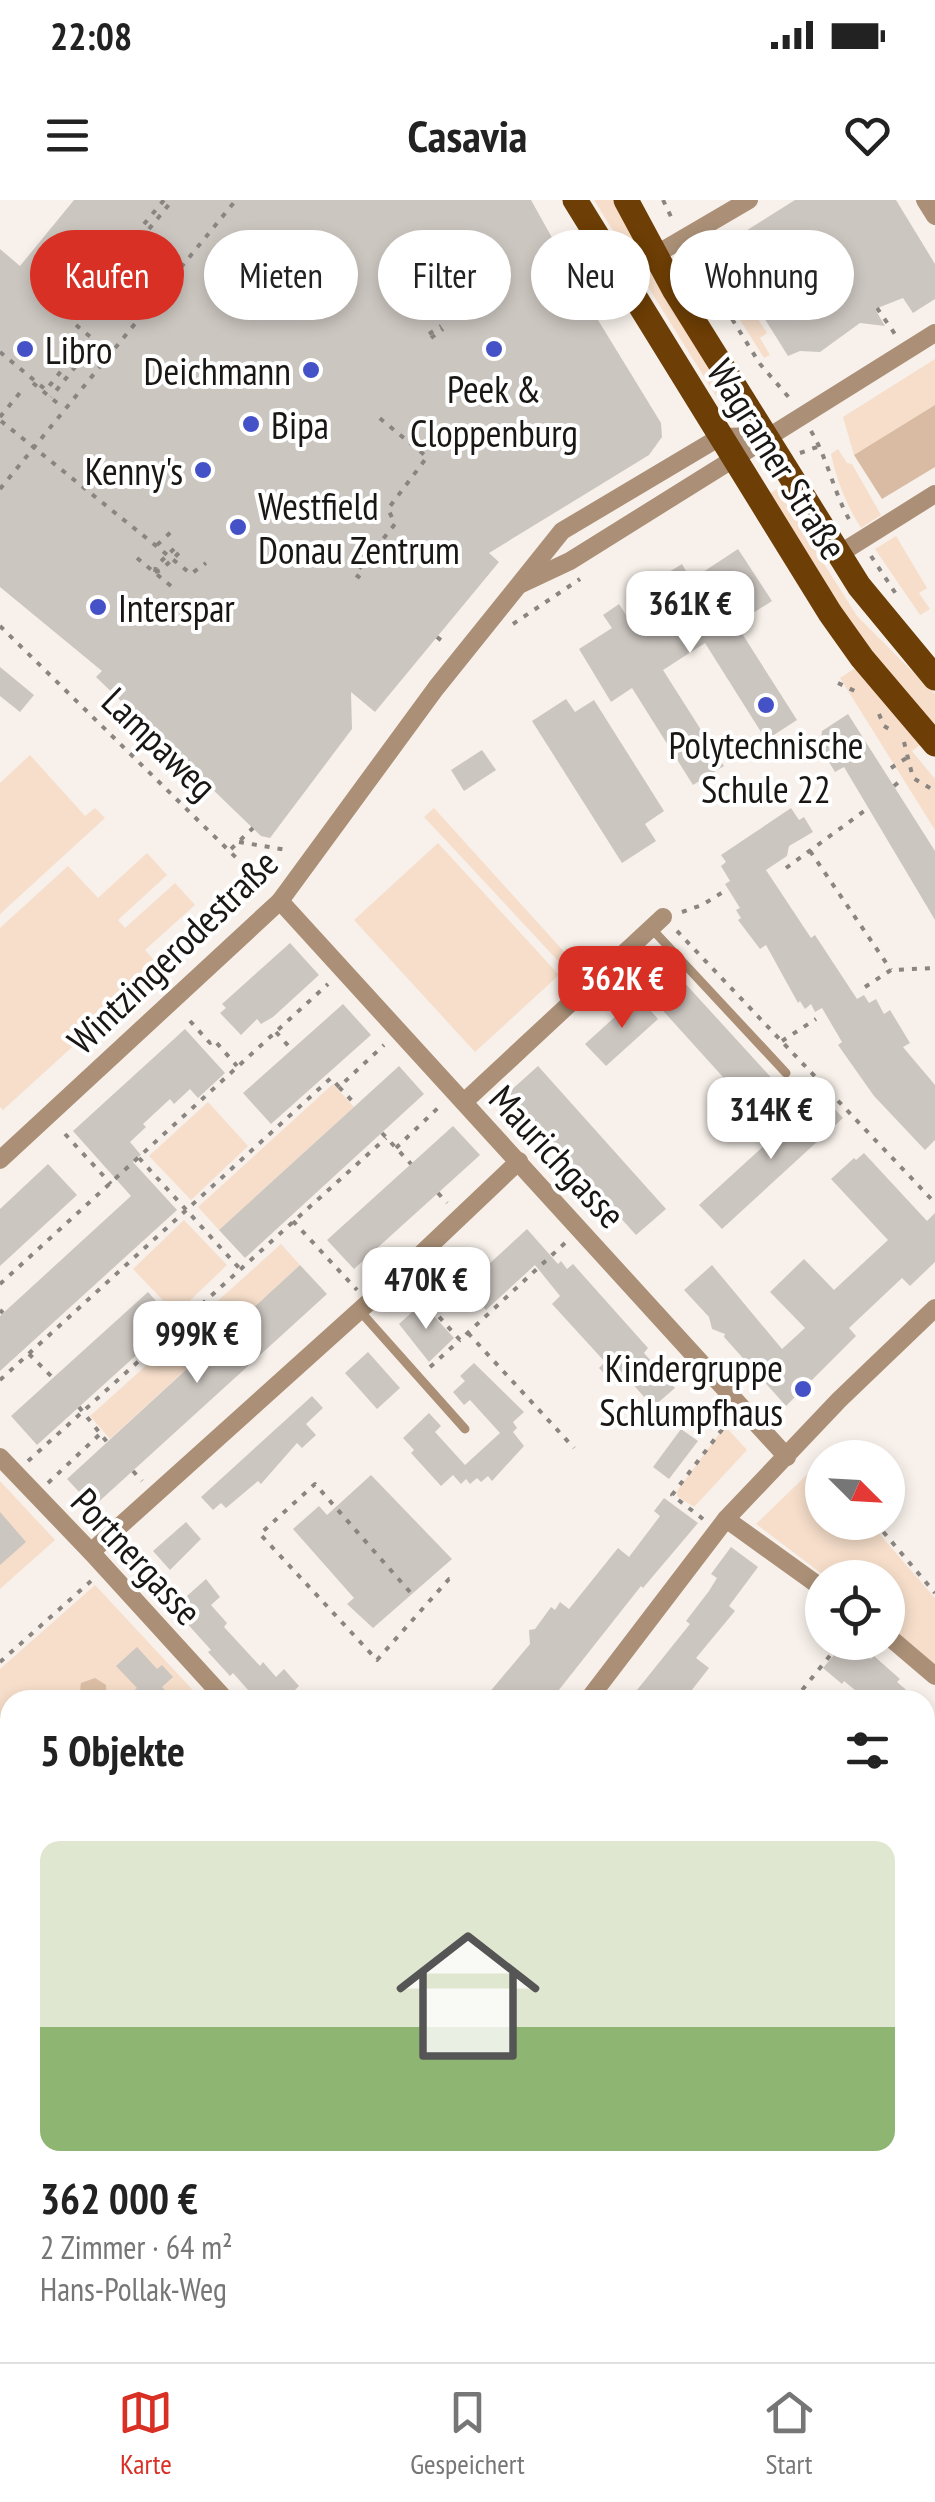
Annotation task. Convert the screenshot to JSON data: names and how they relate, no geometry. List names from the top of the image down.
{
  "streets": {
    "main road": ["Wagramer Straße"],
    "street": ["Wintzingerodestraße", "Maurichgasse", "Portnergasse"],
    "path": ["Lampaweg"]
  },
  "crossings": [
    ["Wagramer Straße", "Wintzingerodestraße"],
    ["Lampaweg", "Wintzingerodestraße"],
    ["Lampaweg", "Maurichgasse"],
    ["Wintzingerodestraße", "Maurichgasse"]
  ],
  "places": [
    "Libro",
    "Peek & Cloppenburg",
    "Deichmann",
    "Bipa",
    "Kenny's",
    "Westfield Donau Zentrum",
    "Interspar",
    "Polytechnische Schule 22",
    "Kindergruppe Schlumpfhaus"
  ],
  "north": "bottom right",
  "page": {
    "status": "22:08",
    "header": "Casavia",
    "chip": [
      "Kaufen",
      "Mieten",
      "Filter",
      "Neu",
      "Wohnung"
    ],
    "price": [
      "361K €",
      "362K €",
      "314K €",
      "470K €",
      "999K €"
    ],
    "heading": "5 Objekte",
    "list": [
      {
        "name": "362 000 €",
        "note": "2 Zimmer · 64 m² · Hans-Pollak-Weg"
      }
    ],
    "tabs": ["Karte", "Gespeichert", "Start"]
  }
}
